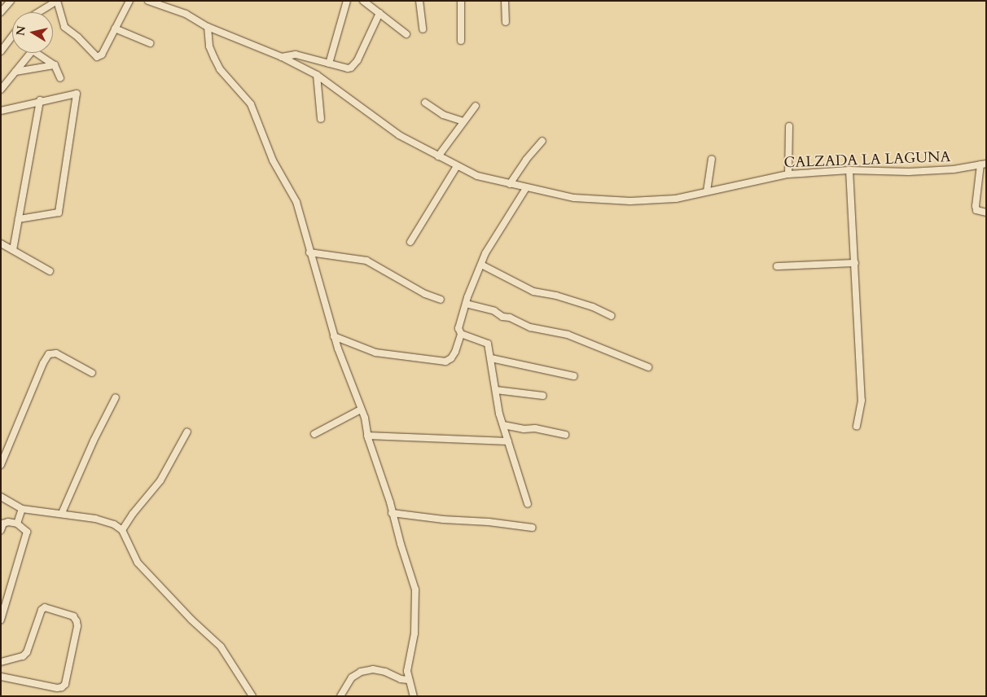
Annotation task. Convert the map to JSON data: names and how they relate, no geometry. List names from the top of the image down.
{
  "streets": {
    "street": ["CALZADA LA LAGUNA"]
  },
  "north": "left"
}
